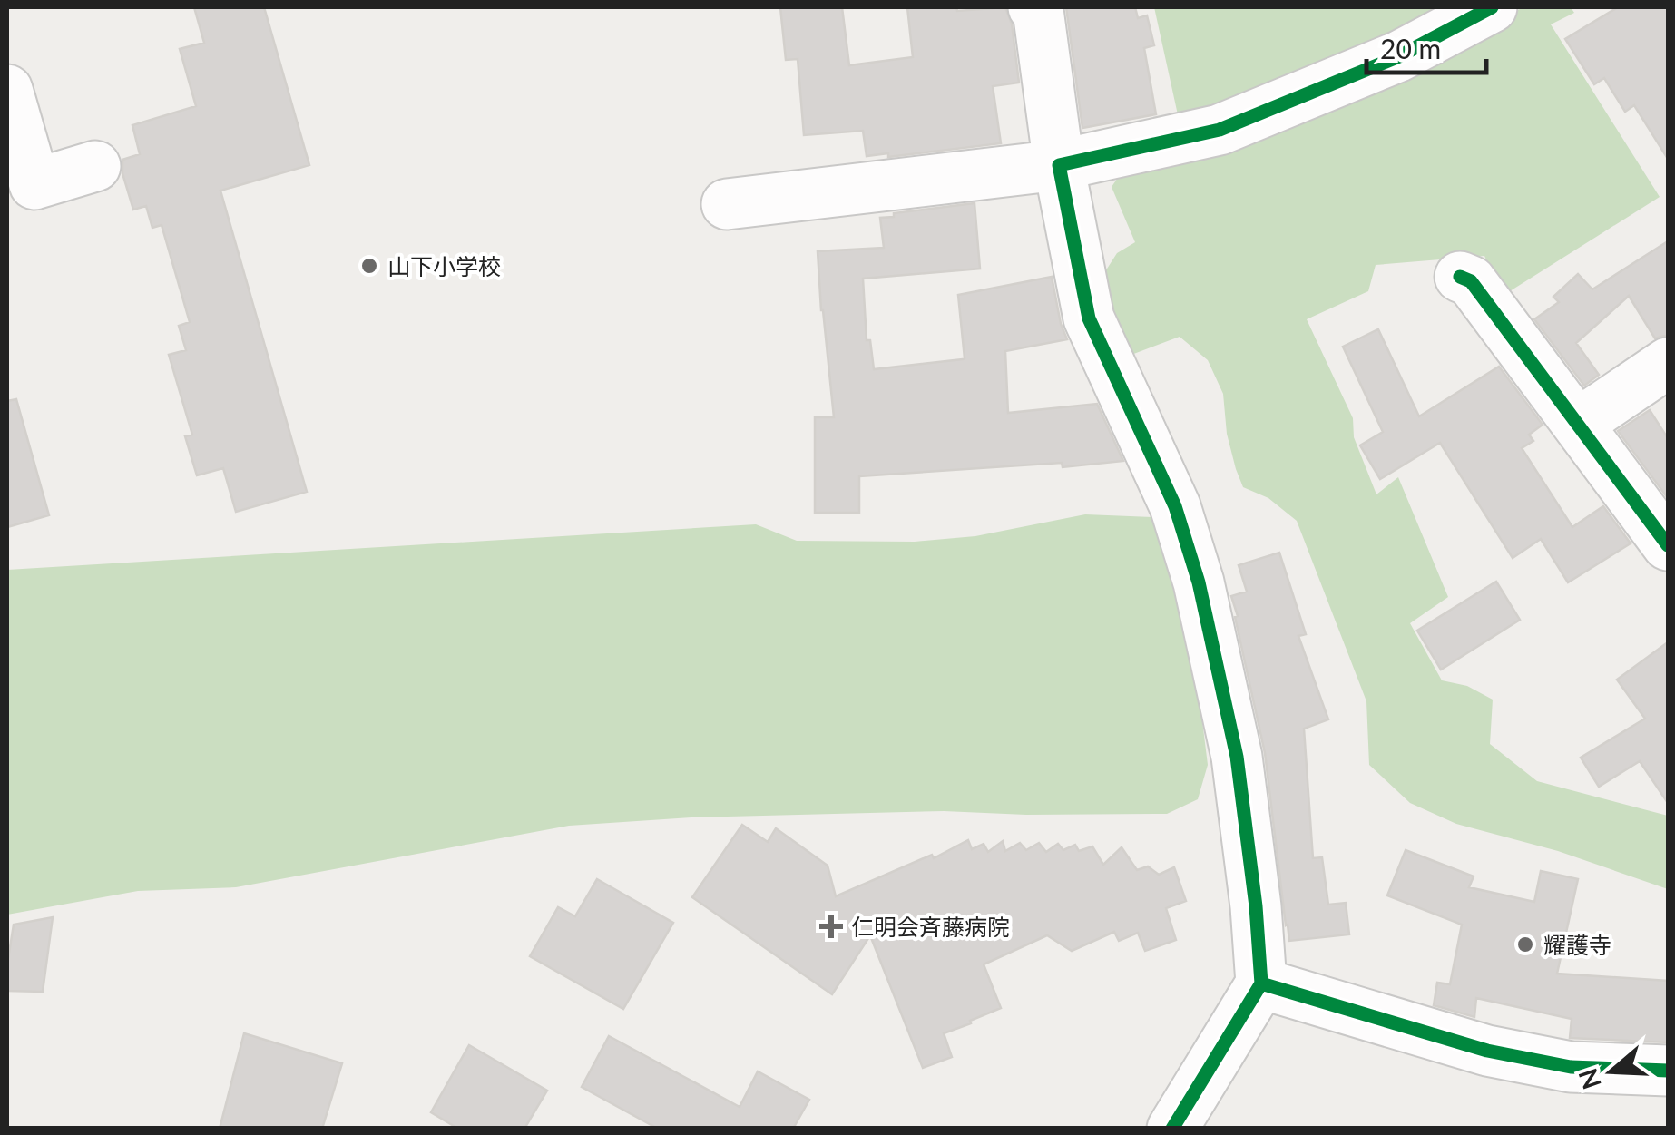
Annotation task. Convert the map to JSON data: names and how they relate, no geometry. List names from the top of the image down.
{
  "places": {
    "other": ["山下小学校", "耀護寺"],
    "health": ["仁明会斉藤病院"]
  },
  "scale_bar": "20 m",
  "north": "left"
}
